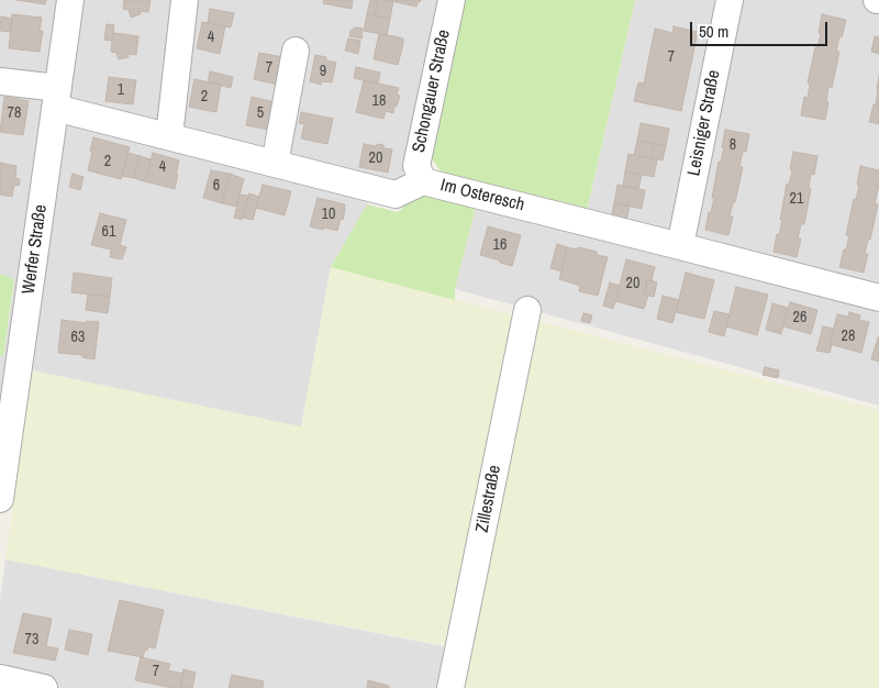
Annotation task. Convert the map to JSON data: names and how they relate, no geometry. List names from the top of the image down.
{
  "streets": {
    "street": [
      "Schongauer Straße",
      "Leisniger Straße",
      "Im Osteresch",
      "Werfer Straße",
      "Zillestraße"
    ]
  },
  "crossings": [
    ["Schongauer Straße", "Im Osteresch"],
    ["Leisniger Straße", "Im Osteresch"],
    ["Im Osteresch", "Werfer Straße"]
  ],
  "house_numbers": [
    "4",
    "7",
    "7",
    "9",
    "1",
    "2",
    "18",
    "78",
    "5",
    "8",
    "20",
    "2",
    "4",
    "6",
    "21",
    "10",
    "61",
    "16",
    "20",
    "26",
    "28",
    "63",
    "73",
    "7"
  ],
  "scale_bar": "50 m"
}
